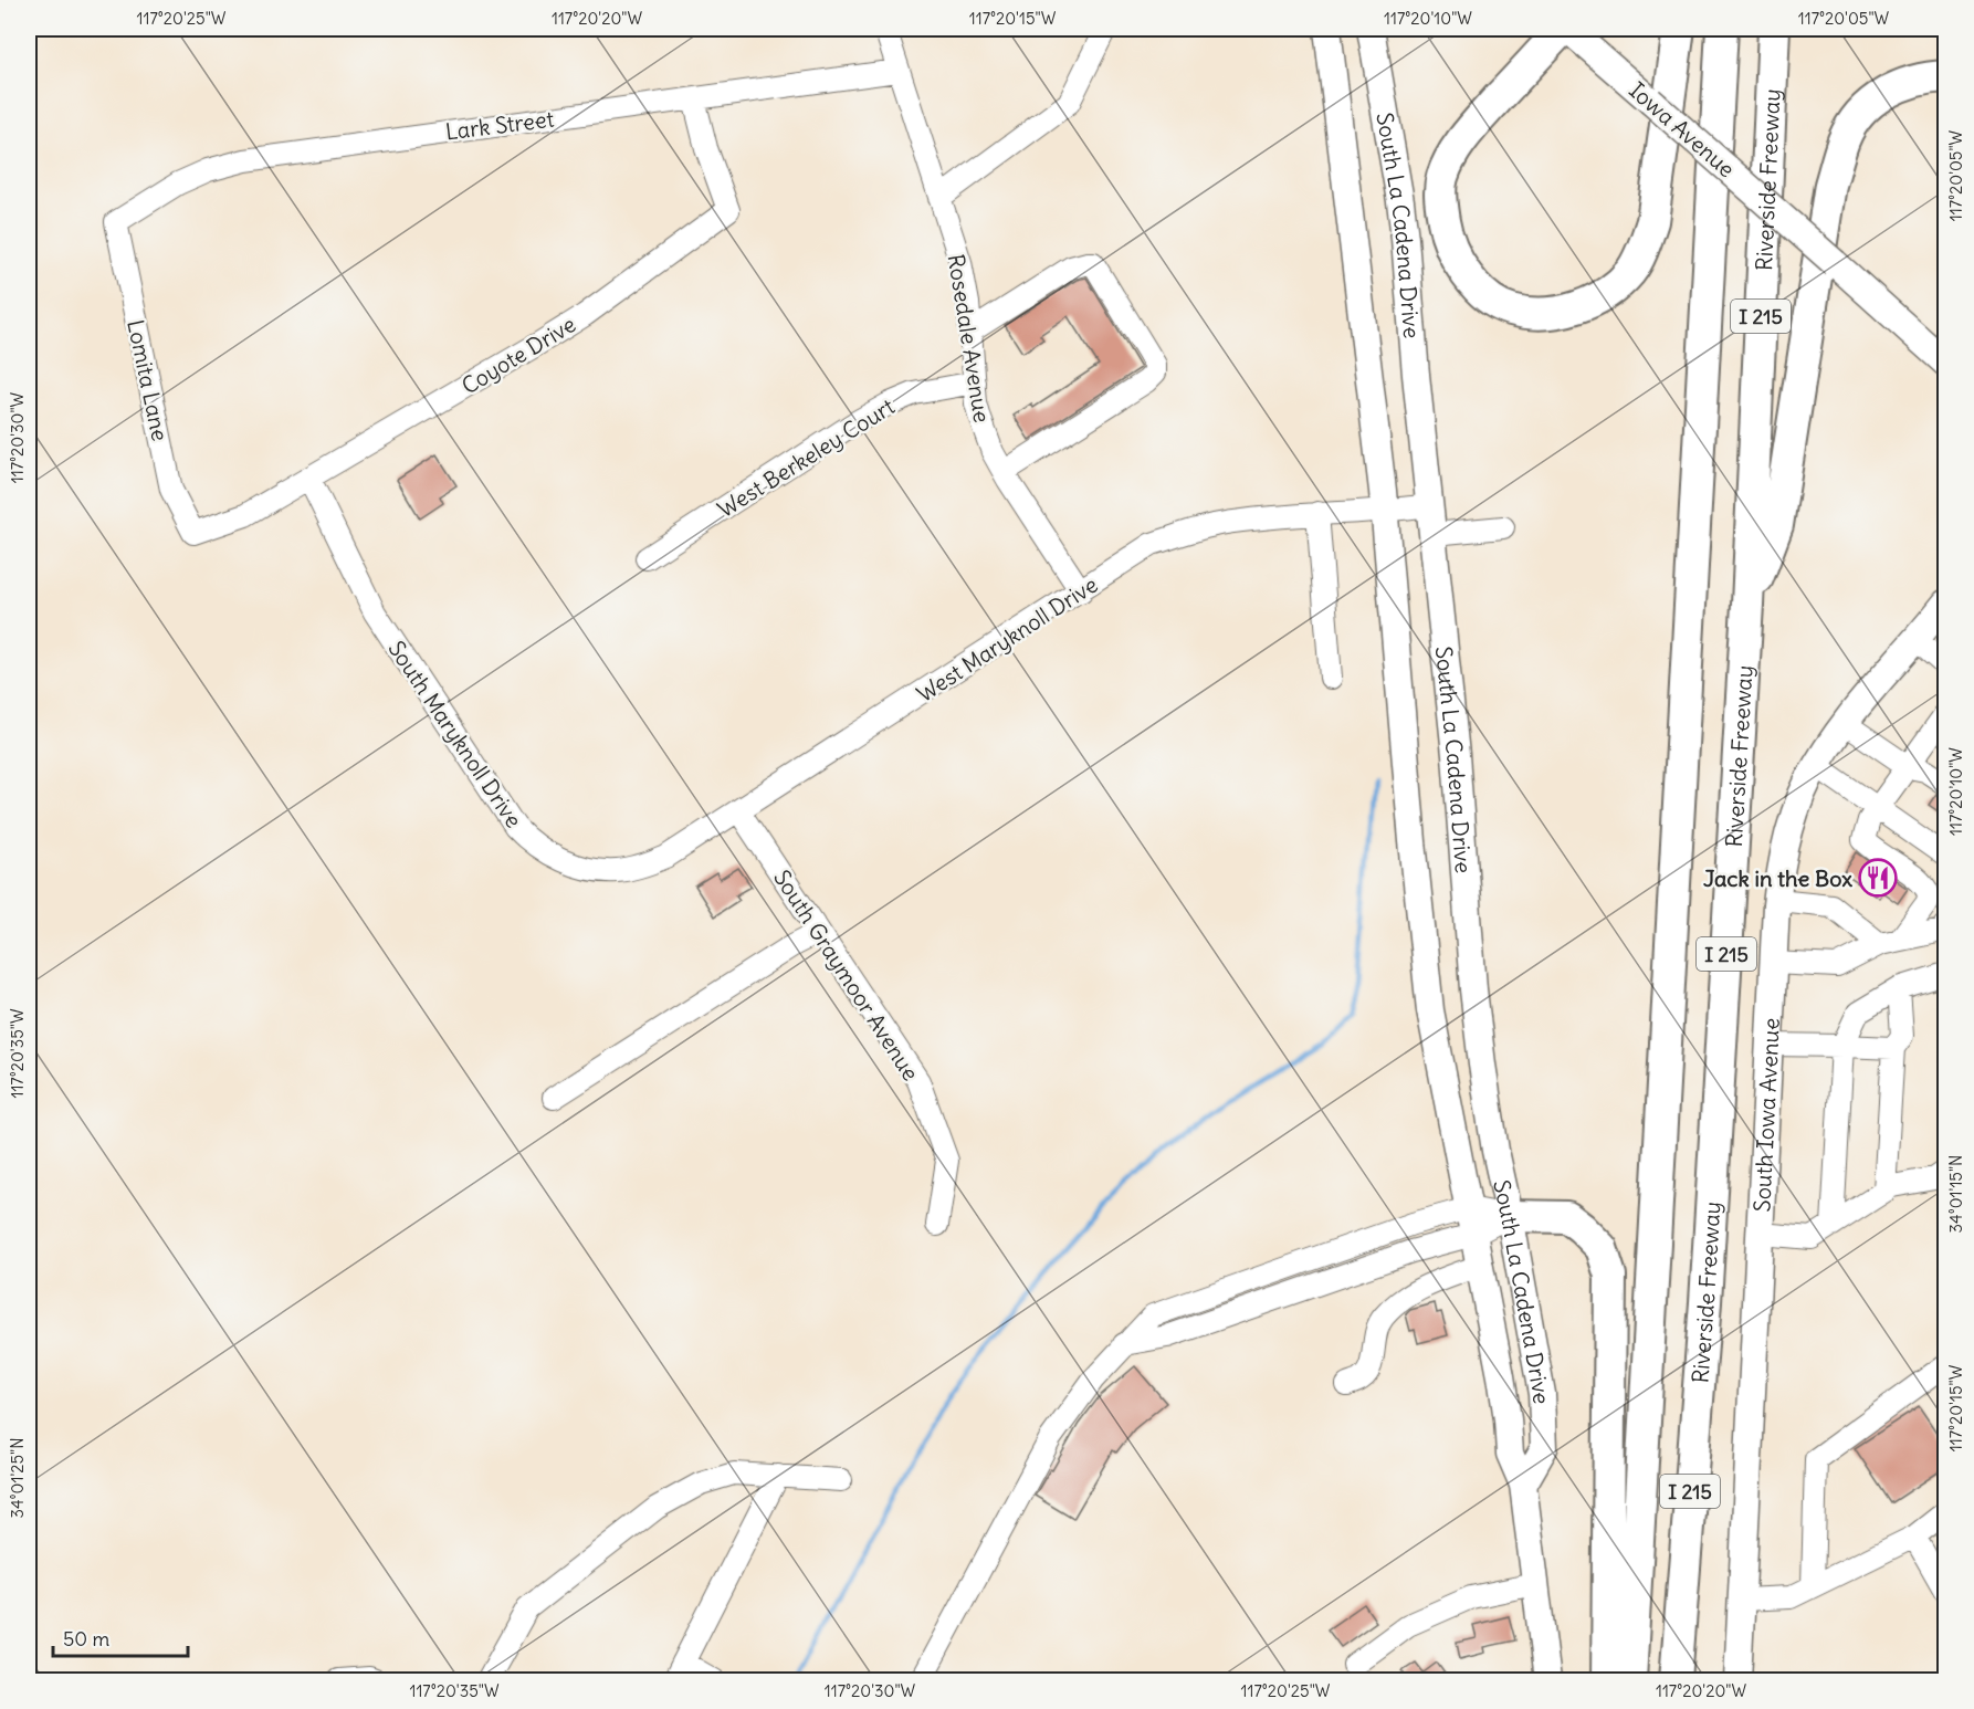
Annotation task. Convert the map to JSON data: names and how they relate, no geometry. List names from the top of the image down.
{
  "streets": {
    "highway": ["Riverside Freeway", "I 215"],
    "main road": ["Iowa Avenue", "South La Cadena Drive", "South Iowa Avenue"],
    "street": [
      "Lark Street",
      "Rosedale Avenue",
      "Coyote Drive",
      "Lomita Lane",
      "West Berkeley Court",
      "West Maryknoll Drive",
      "South Maryknoll Drive",
      "South Graymoor Avenue"
    ]
  },
  "crossings": [
    ["Lark Street", "Rosedale Avenue"],
    ["Lark Street", "Coyote Drive"],
    ["Lark Street", "Lomita Lane"],
    ["South La Cadena Drive", "West Maryknoll Drive"],
    ["Rosedale Avenue", "West Berkeley Court"],
    ["Rosedale Avenue", "West Maryknoll Drive"],
    ["Coyote Drive", "Lomita Lane"],
    ["Coyote Drive", "South Maryknoll Drive"],
    ["West Maryknoll Drive", "South Maryknoll Drive"],
    ["West Maryknoll Drive", "South Graymoor Avenue"]
  ],
  "places": {
    "restaurant": ["Jack in the Box"]
  },
  "scale_bar": "50 m",
  "coordinates": [
    "117°20'25\"W",
    "117°20'20\"W",
    "117°20'15\"W",
    "117°20'10\"W",
    "117°20'05\"W",
    "117°20'30\"W",
    "117°20'35\"W",
    "34°01'15\"N",
    "34°01'25\"N"
  ]
}
